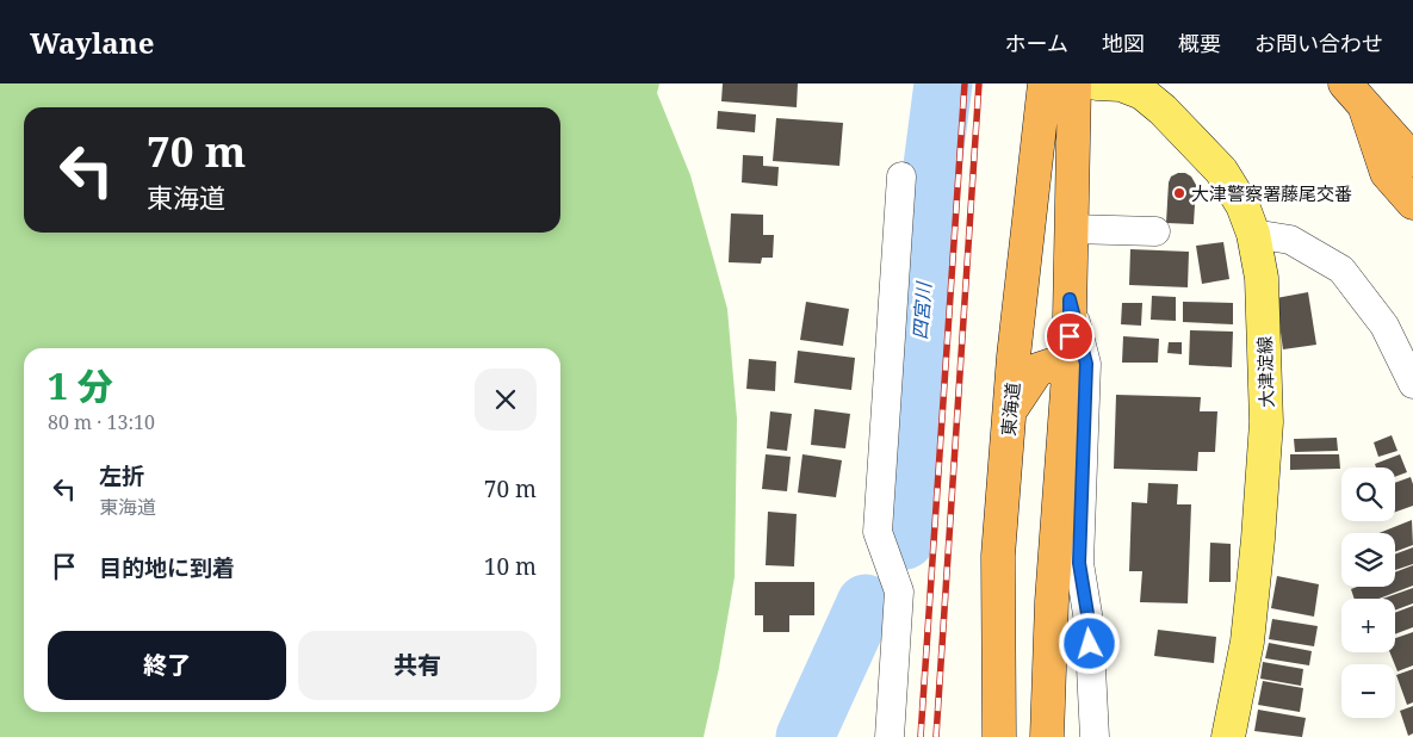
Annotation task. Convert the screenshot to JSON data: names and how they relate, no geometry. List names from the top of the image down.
{
  "streets": {
    "highway": ["東海道"],
    "main road": ["大津淀線"]
  },
  "water": ["四宮川"],
  "places": ["大津警察署藤尾交番"],
  "page": {
    "header": "Waylane",
    "nav": [
      "ホーム",
      "地図",
      "概要",
      "お問い合わせ"
    ],
    "turn": ["70 m", "東海道"],
    "heading": ["1 分", "80 m · 13:10"],
    "list": [
      {
        "name": "左折",
        "note": "東海道",
        "value": "70 m"
      },
      {
        "name": "目的地に到着",
        "value": "10 m"
      }
    ],
    "map_buttons": ["+", "−"],
    "buttons": ["終了", "共有"]
  }
}
